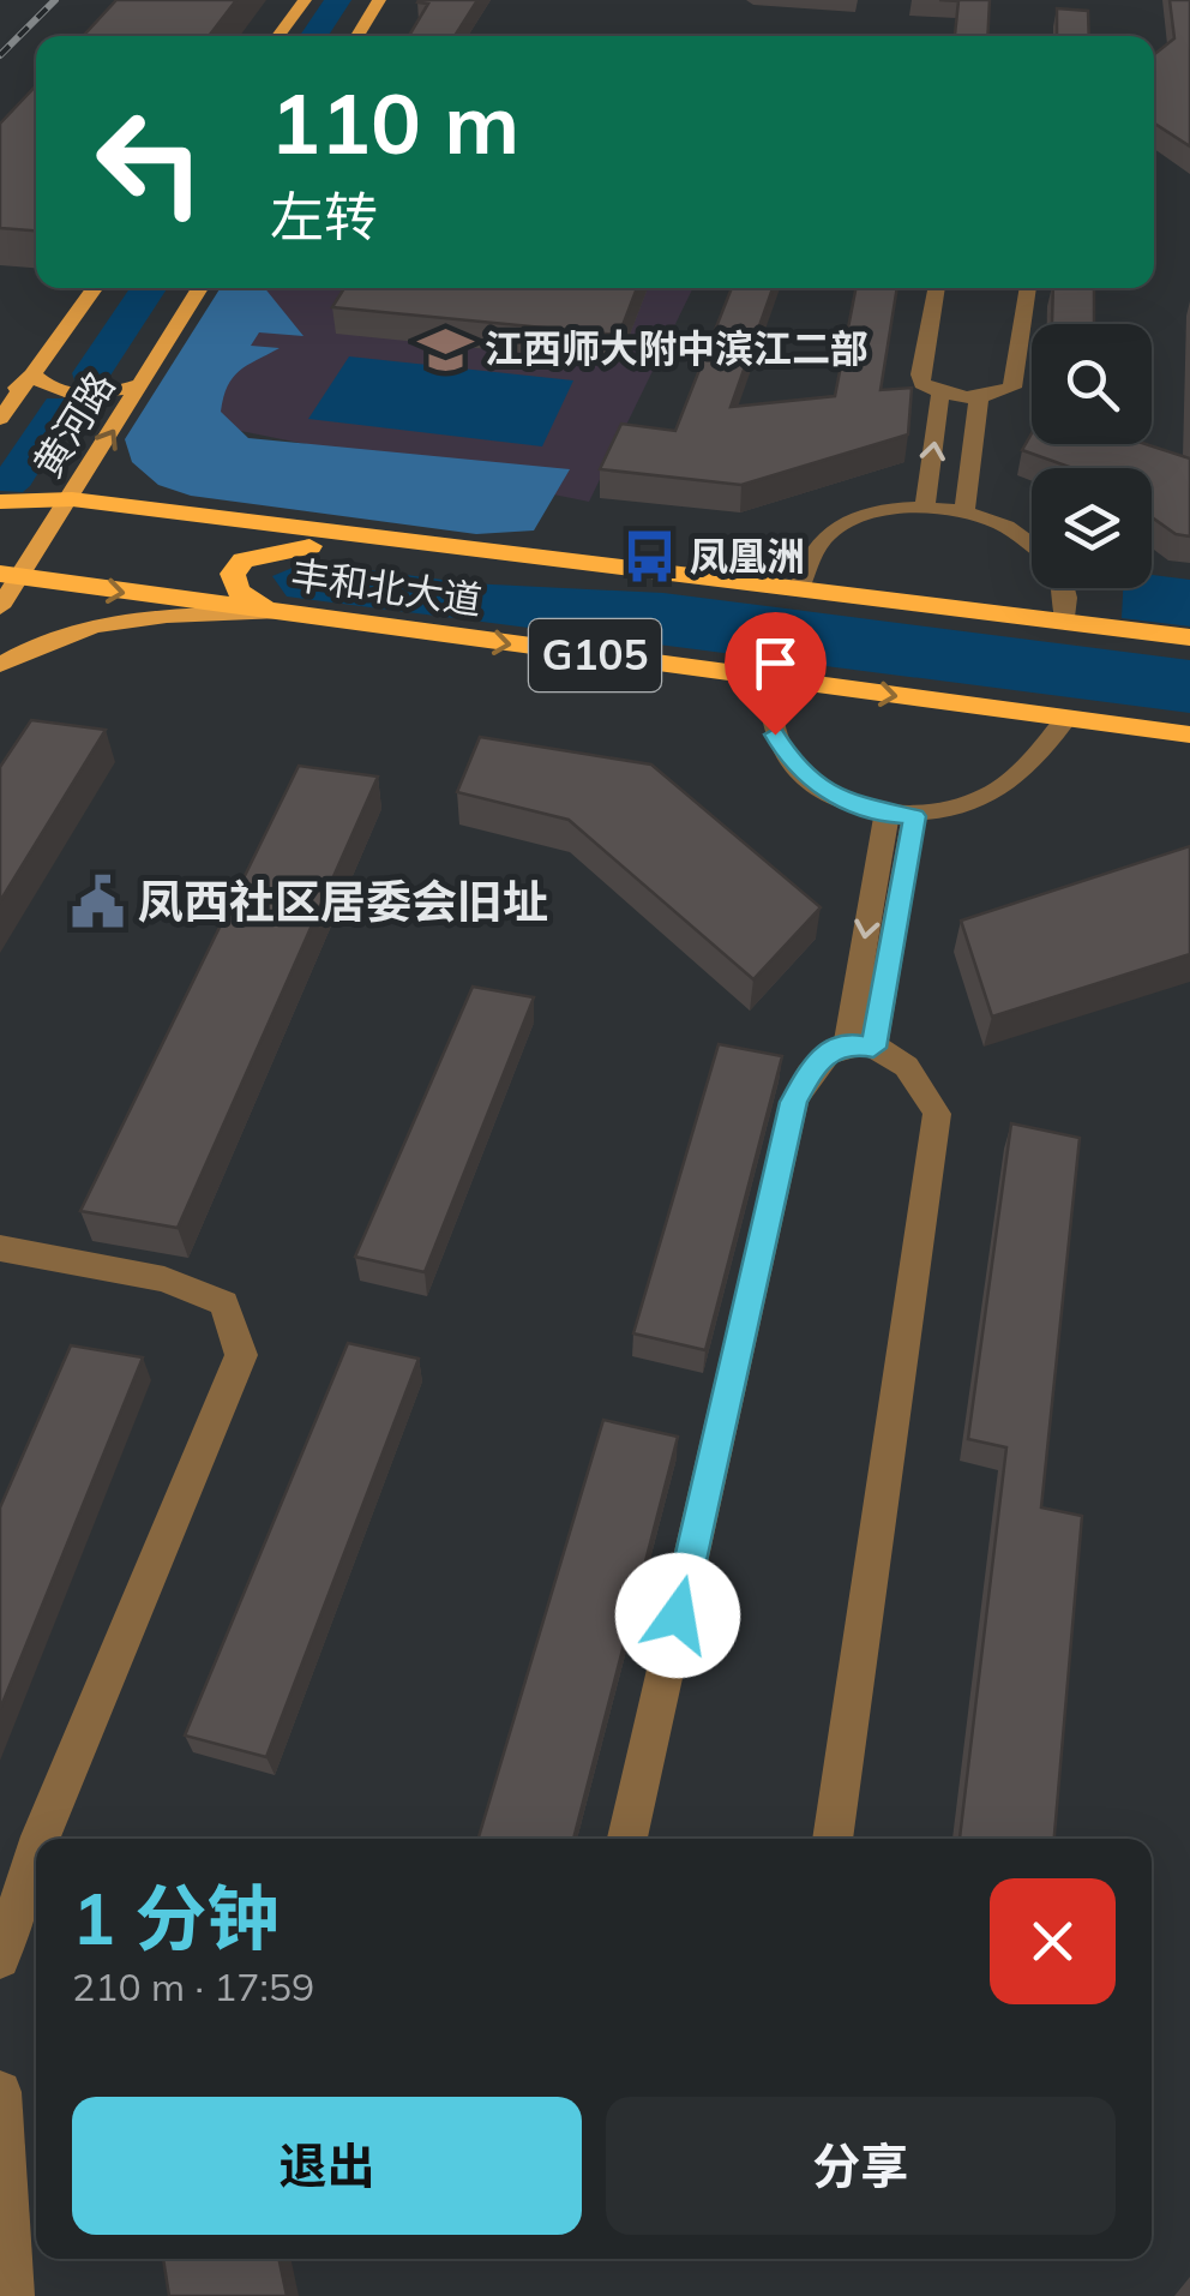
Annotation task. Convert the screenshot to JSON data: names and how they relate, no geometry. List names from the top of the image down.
{
  "streets": {
    "highway": ["丰和北大道", "G105"],
    "main road": ["黄河路"]
  },
  "crossings": [
    ["黄河路", "丰和北大道"]
  ],
  "places": {
    "school or university": ["江西师大附中滨江二部"],
    "bus stop": ["凤凰洲"],
    "public building": ["凤西社区居委会旧址"]
  },
  "page": {
    "turn": ["110 m", "左转"],
    "heading": ["1 分钟", "210 m · 17:59"],
    "buttons": ["退出", "分享"]
  }
}
